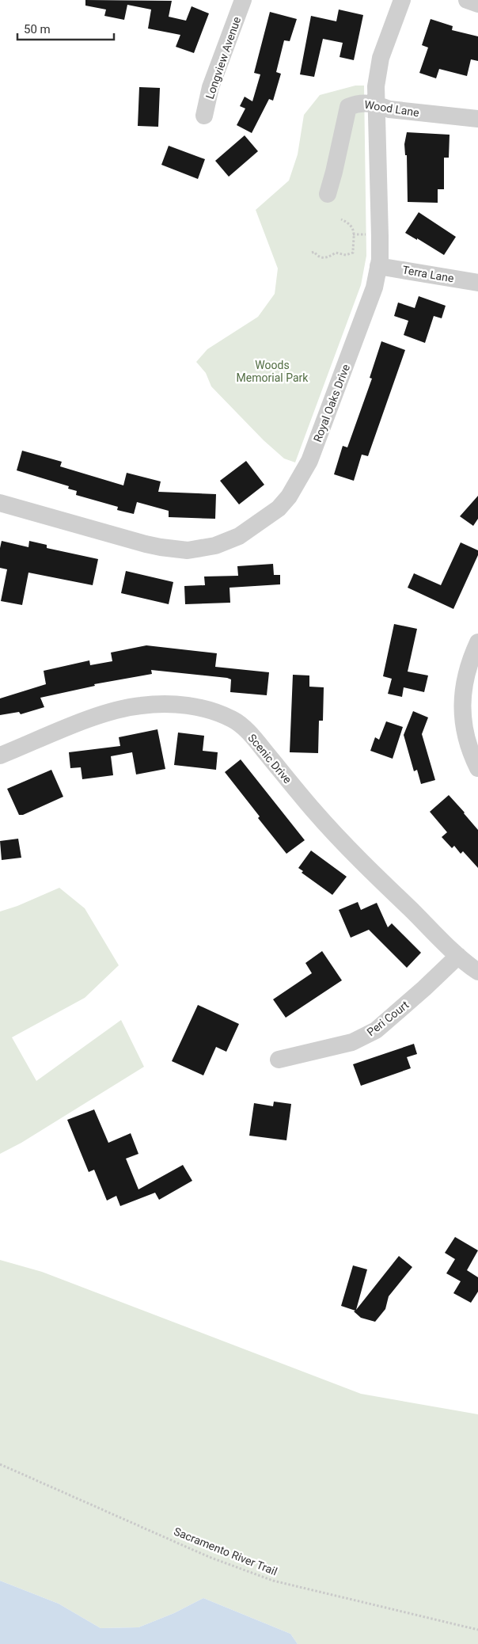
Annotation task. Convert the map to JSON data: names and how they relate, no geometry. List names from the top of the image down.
{
  "streets": {
    "street": [
      "Longview Avenue",
      "Wood Lane",
      "Terra Lane",
      "Royal Oaks Drive",
      "Scenic Drive",
      "Peri Court"
    ],
    "path": ["Sacramento River Trail"]
  },
  "crossings": [
    ["Wood Lane", "Royal Oaks Drive"],
    ["Terra Lane", "Royal Oaks Drive"],
    ["Scenic Drive", "Peri Court"]
  ],
  "parks": ["Woods Memorial Park"],
  "scale_bar": "50 m"
}
